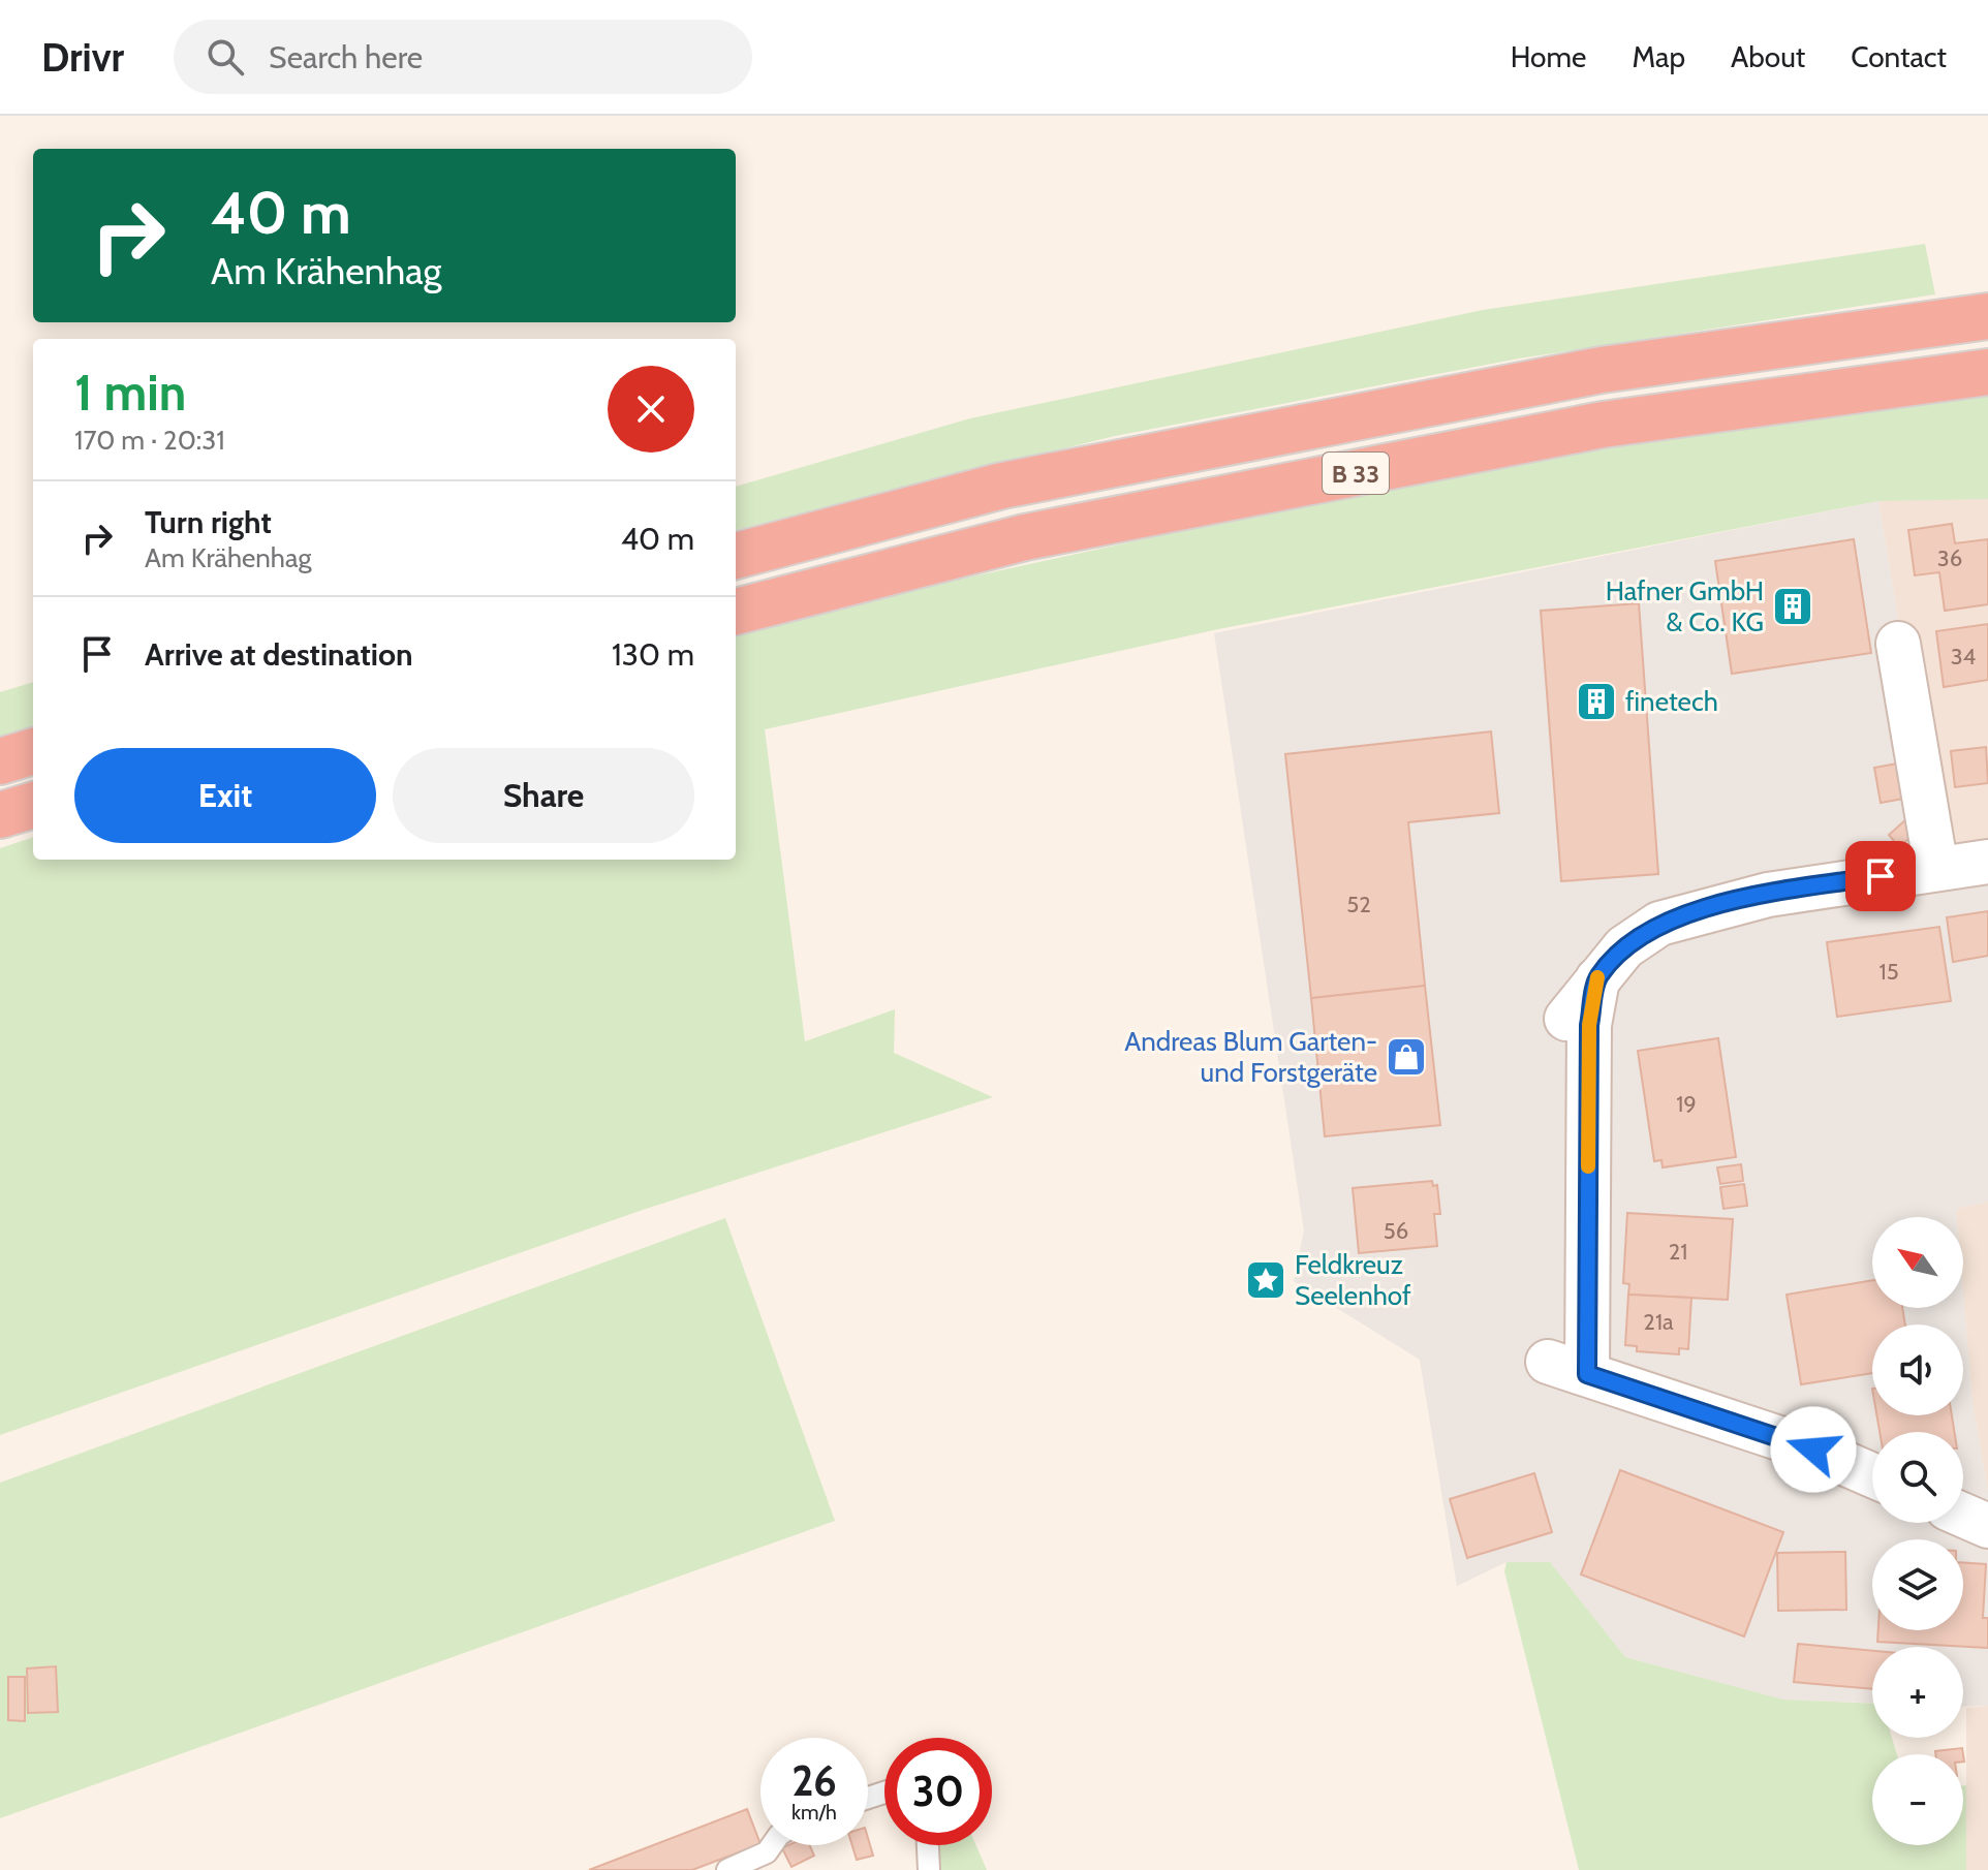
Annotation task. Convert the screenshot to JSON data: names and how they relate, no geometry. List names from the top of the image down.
{
  "streets": {
    "highway": ["B 33"]
  },
  "places": {
    "building": ["Hafner GmbH & Co. KG", "finetech"],
    "shop": ["Andreas Blum Garten- und Forstgeräte"],
    "place": ["Feldkreuz Seelenhof"]
  },
  "house_numbers": [
    "36",
    "34",
    "52",
    "15",
    "19",
    "56",
    "21",
    "21a"
  ],
  "north": "top left",
  "page": {
    "header": "Drivr",
    "search": "Search here",
    "nav": [
      "Home",
      "Map",
      "About",
      "Contact"
    ],
    "turn": ["40 m", "Am Krähenhag"],
    "heading": ["1 min", "170 m · 20:31"],
    "list": [
      {
        "name": "Turn right",
        "note": "Am Krähenhag",
        "value": "40 m"
      },
      {
        "name": "Arrive at destination",
        "value": "130 m"
      }
    ],
    "buttons": ["Exit", "Share"],
    "map_buttons": ["+", "−"],
    "speed": "26 km/h",
    "limit": "30"
  }
}
